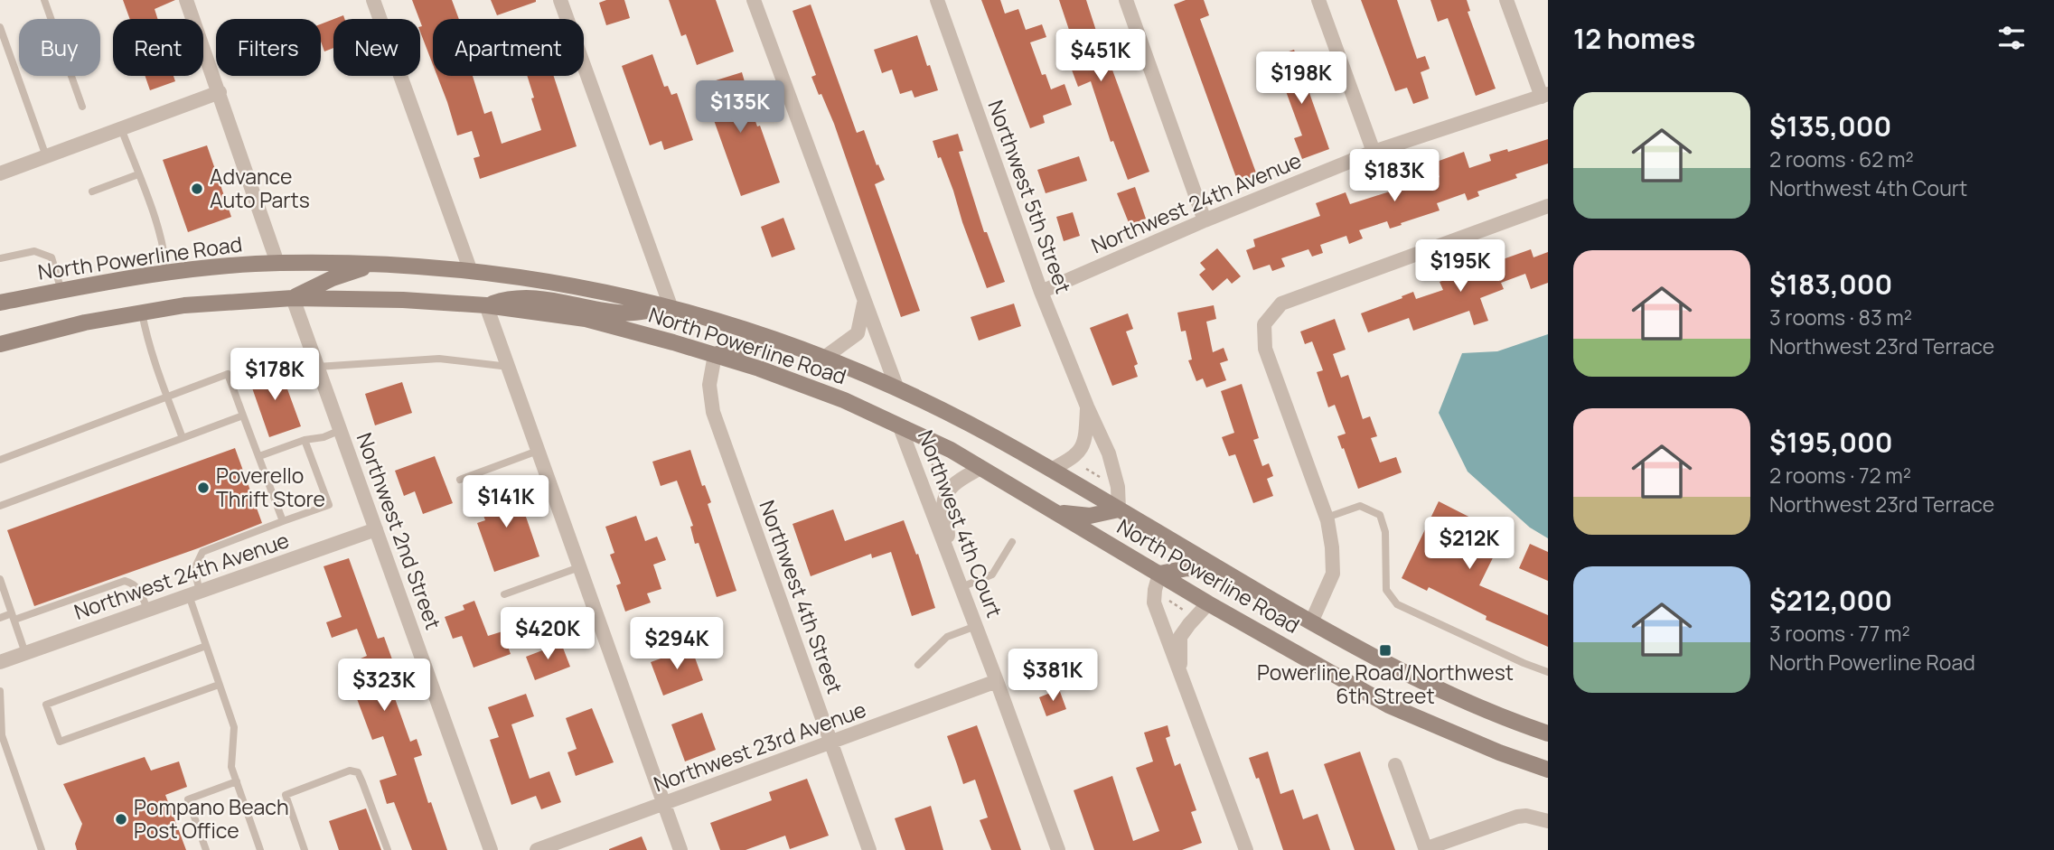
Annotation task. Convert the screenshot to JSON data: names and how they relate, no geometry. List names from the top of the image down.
{
  "streets": {
    "main road": ["North Powerline Road"],
    "street": [
      "Northwest 5th Street",
      "Northwest 24th Avenue",
      "Northwest 4th Court",
      "Northwest 2nd Street",
      "Northwest 4th Street",
      "Northwest 23rd Avenue"
    ]
  },
  "crossings": [
    ["Northwest 5th Street", "Northwest 24th Avenue"],
    ["Northwest 5th Street", "North Powerline Road"],
    ["Northwest 24th Avenue", "Northwest 2nd Street"],
    ["North Powerline Road", "Northwest 4th Court"],
    ["North Powerline Road", "Northwest 2nd Street"],
    ["North Powerline Road", "Northwest 4th Street"],
    ["Northwest 4th Court", "Northwest 23rd Avenue"],
    ["Northwest 4th Street", "Northwest 23rd Avenue"]
  ],
  "places": {
    "other": ["Advance Auto Parts", "Poverello Thrift Store", "Pompano Beach Post Office"],
    "transit": ["Powerline Road/Northwest 6th Street"]
  },
  "page": {
    "heading": "12 homes",
    "chip": [
      "Buy",
      "Rent",
      "Filters",
      "New",
      "Apartment"
    ],
    "price": [
      "$451K",
      "$198K",
      "$135K",
      "$183K",
      "$195K",
      "$178K",
      "$141K",
      "$212K",
      "$420K",
      "$294K",
      "$381K",
      "$323K"
    ],
    "list": [
      {
        "name": "$135,000",
        "note": "2 rooms · 62 m² · Northwest 4th Court"
      },
      {
        "name": "$183,000",
        "note": "3 rooms · 83 m² · Northwest 23rd Terrace"
      },
      {
        "name": "$195,000",
        "note": "2 rooms · 72 m² · Northwest 23rd Terrace"
      },
      {
        "name": "$212,000",
        "note": "3 rooms · 77 m² · North Powerline Road"
      }
    ]
  }
}
